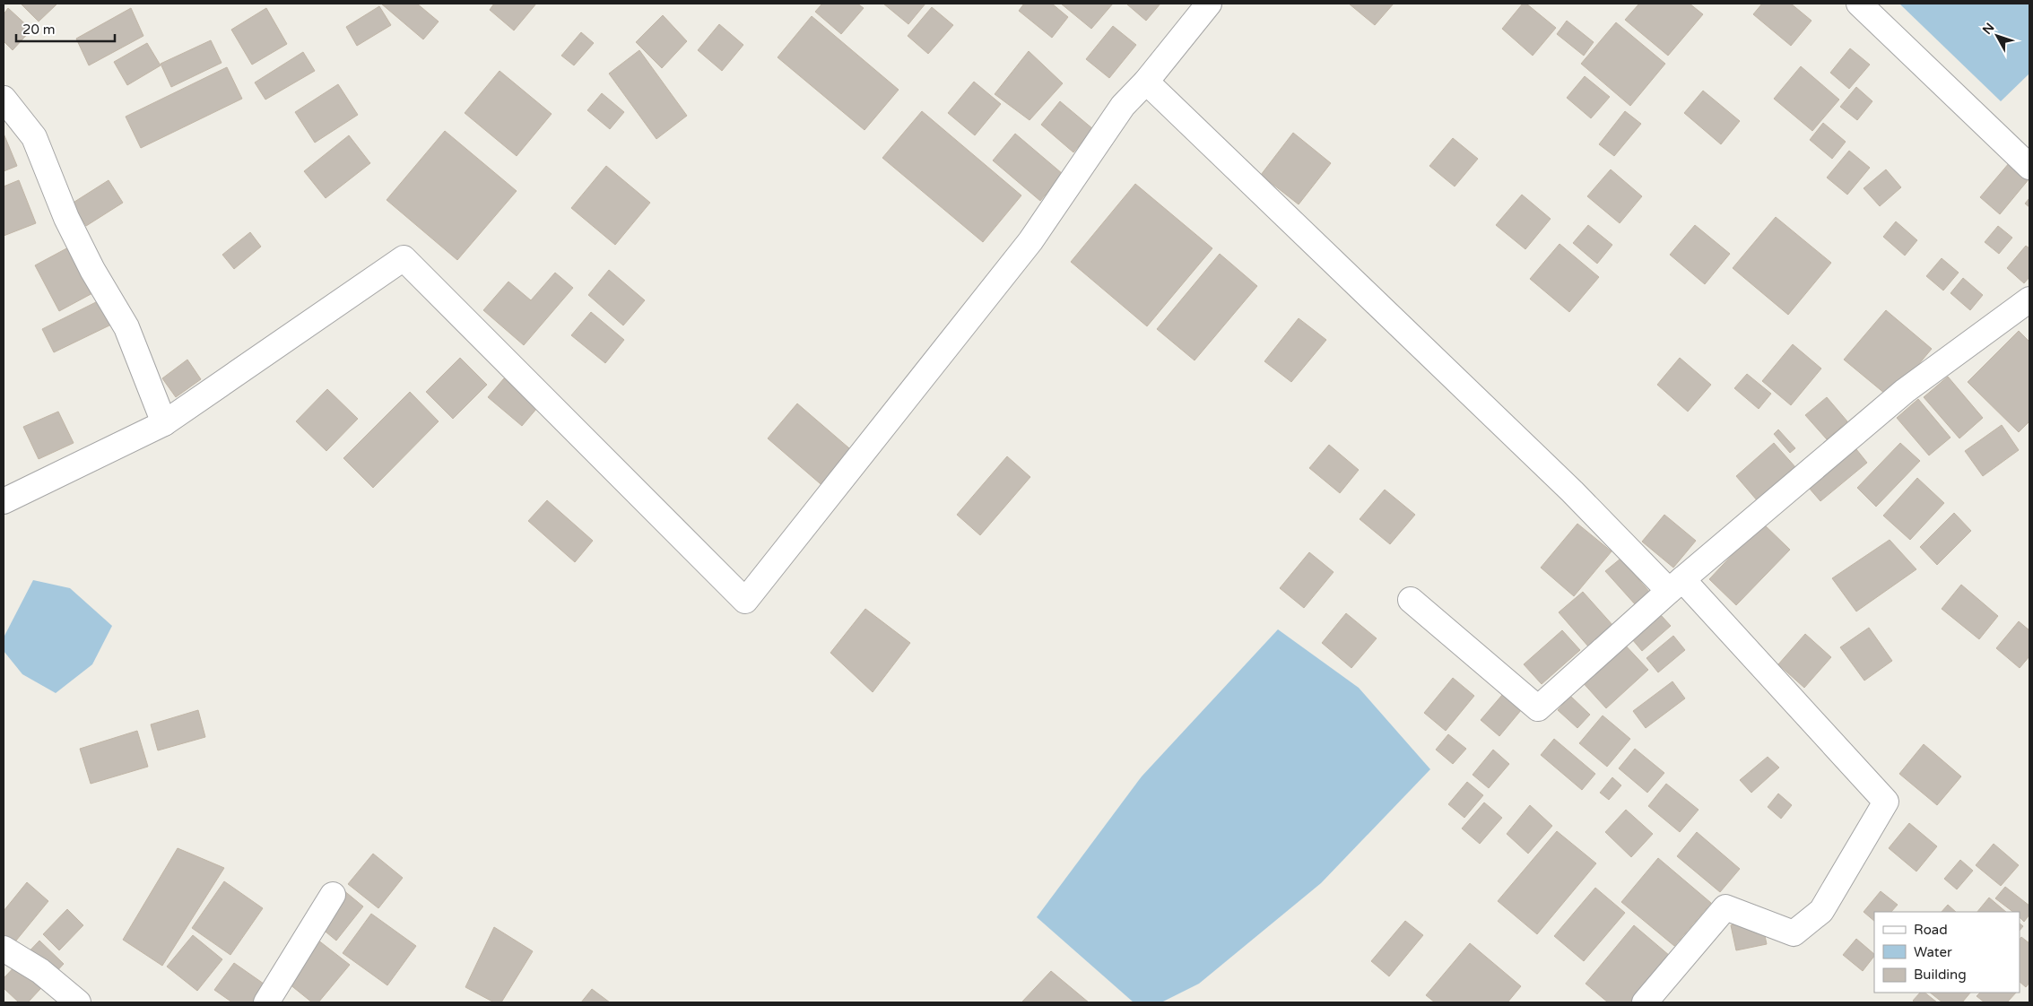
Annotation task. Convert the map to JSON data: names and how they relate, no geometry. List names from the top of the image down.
{
  "legend": ["Road", "Water", "Building"],
  "scale_bar": "20 m",
  "north": "top left"
}
